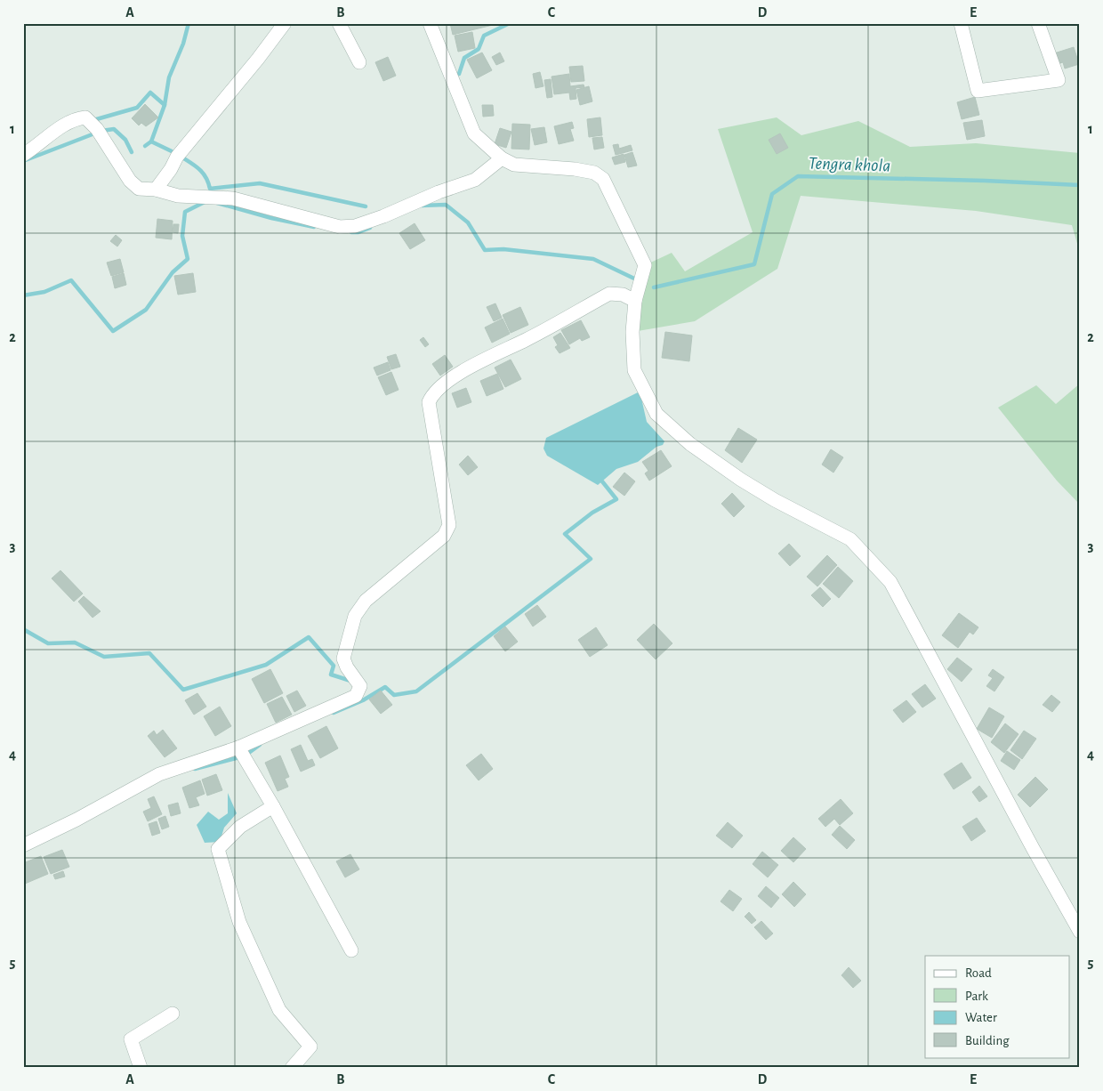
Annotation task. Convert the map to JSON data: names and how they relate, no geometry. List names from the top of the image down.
{
  "water": ["Tengra khola"],
  "legend": [
    "Road",
    "Park",
    "Water",
    "Building"
  ],
  "grid": {
    "columns": [
      "A",
      "B",
      "C",
      "D",
      "E"
    ],
    "rows": [
      "1",
      "2",
      "3",
      "4",
      "5"
    ]
  }
}
